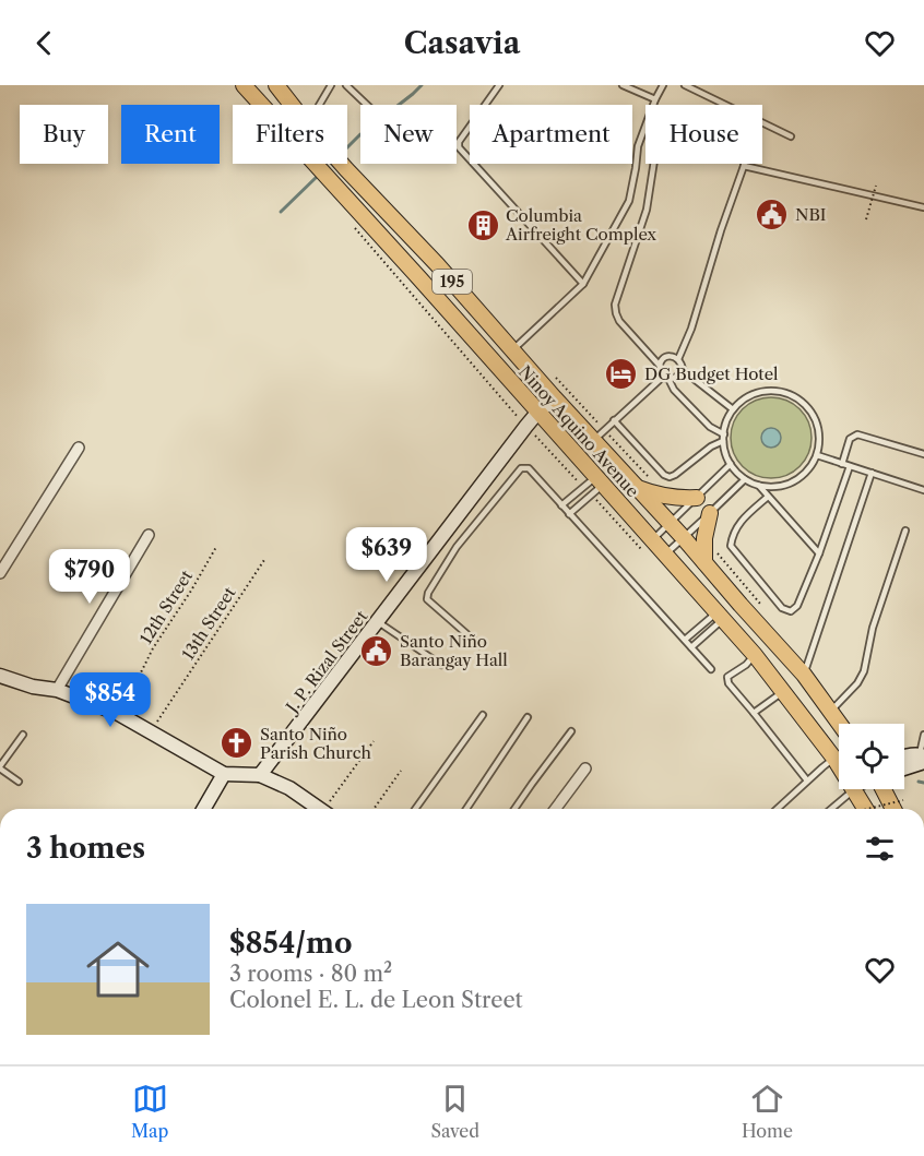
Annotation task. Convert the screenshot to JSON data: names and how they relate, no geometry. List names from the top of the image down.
{
  "streets": {
    "main road": ["195", "Ninoy Aquino Avenue"],
    "street": ["J. P. Rizal Street"],
    "path": ["12th Street", "13th Street"]
  },
  "crossings": [
    ["Ninoy Aquino Avenue", "J. P. Rizal Street"]
  ],
  "places": {
    "public building": ["NBI", "Santo Niño Barangay Hall"],
    "building": ["Columbia Airfreight Complex"],
    "hotel": ["DG Budget Hotel"],
    "church": ["Santo Niño Parish Church"]
  },
  "page": {
    "header": "Casavia",
    "chip": [
      "Buy",
      "Rent",
      "Filters",
      "New",
      "Apartment",
      "House"
    ],
    "price": ["$639", "$790", "$854"],
    "heading": "3 homes",
    "list": [
      {
        "name": "$854/mo",
        "note": "3 rooms · 80 m² · Colonel E. L. de Leon Street"
      }
    ],
    "tabs": ["Map", "Saved", "Home"]
  }
}
